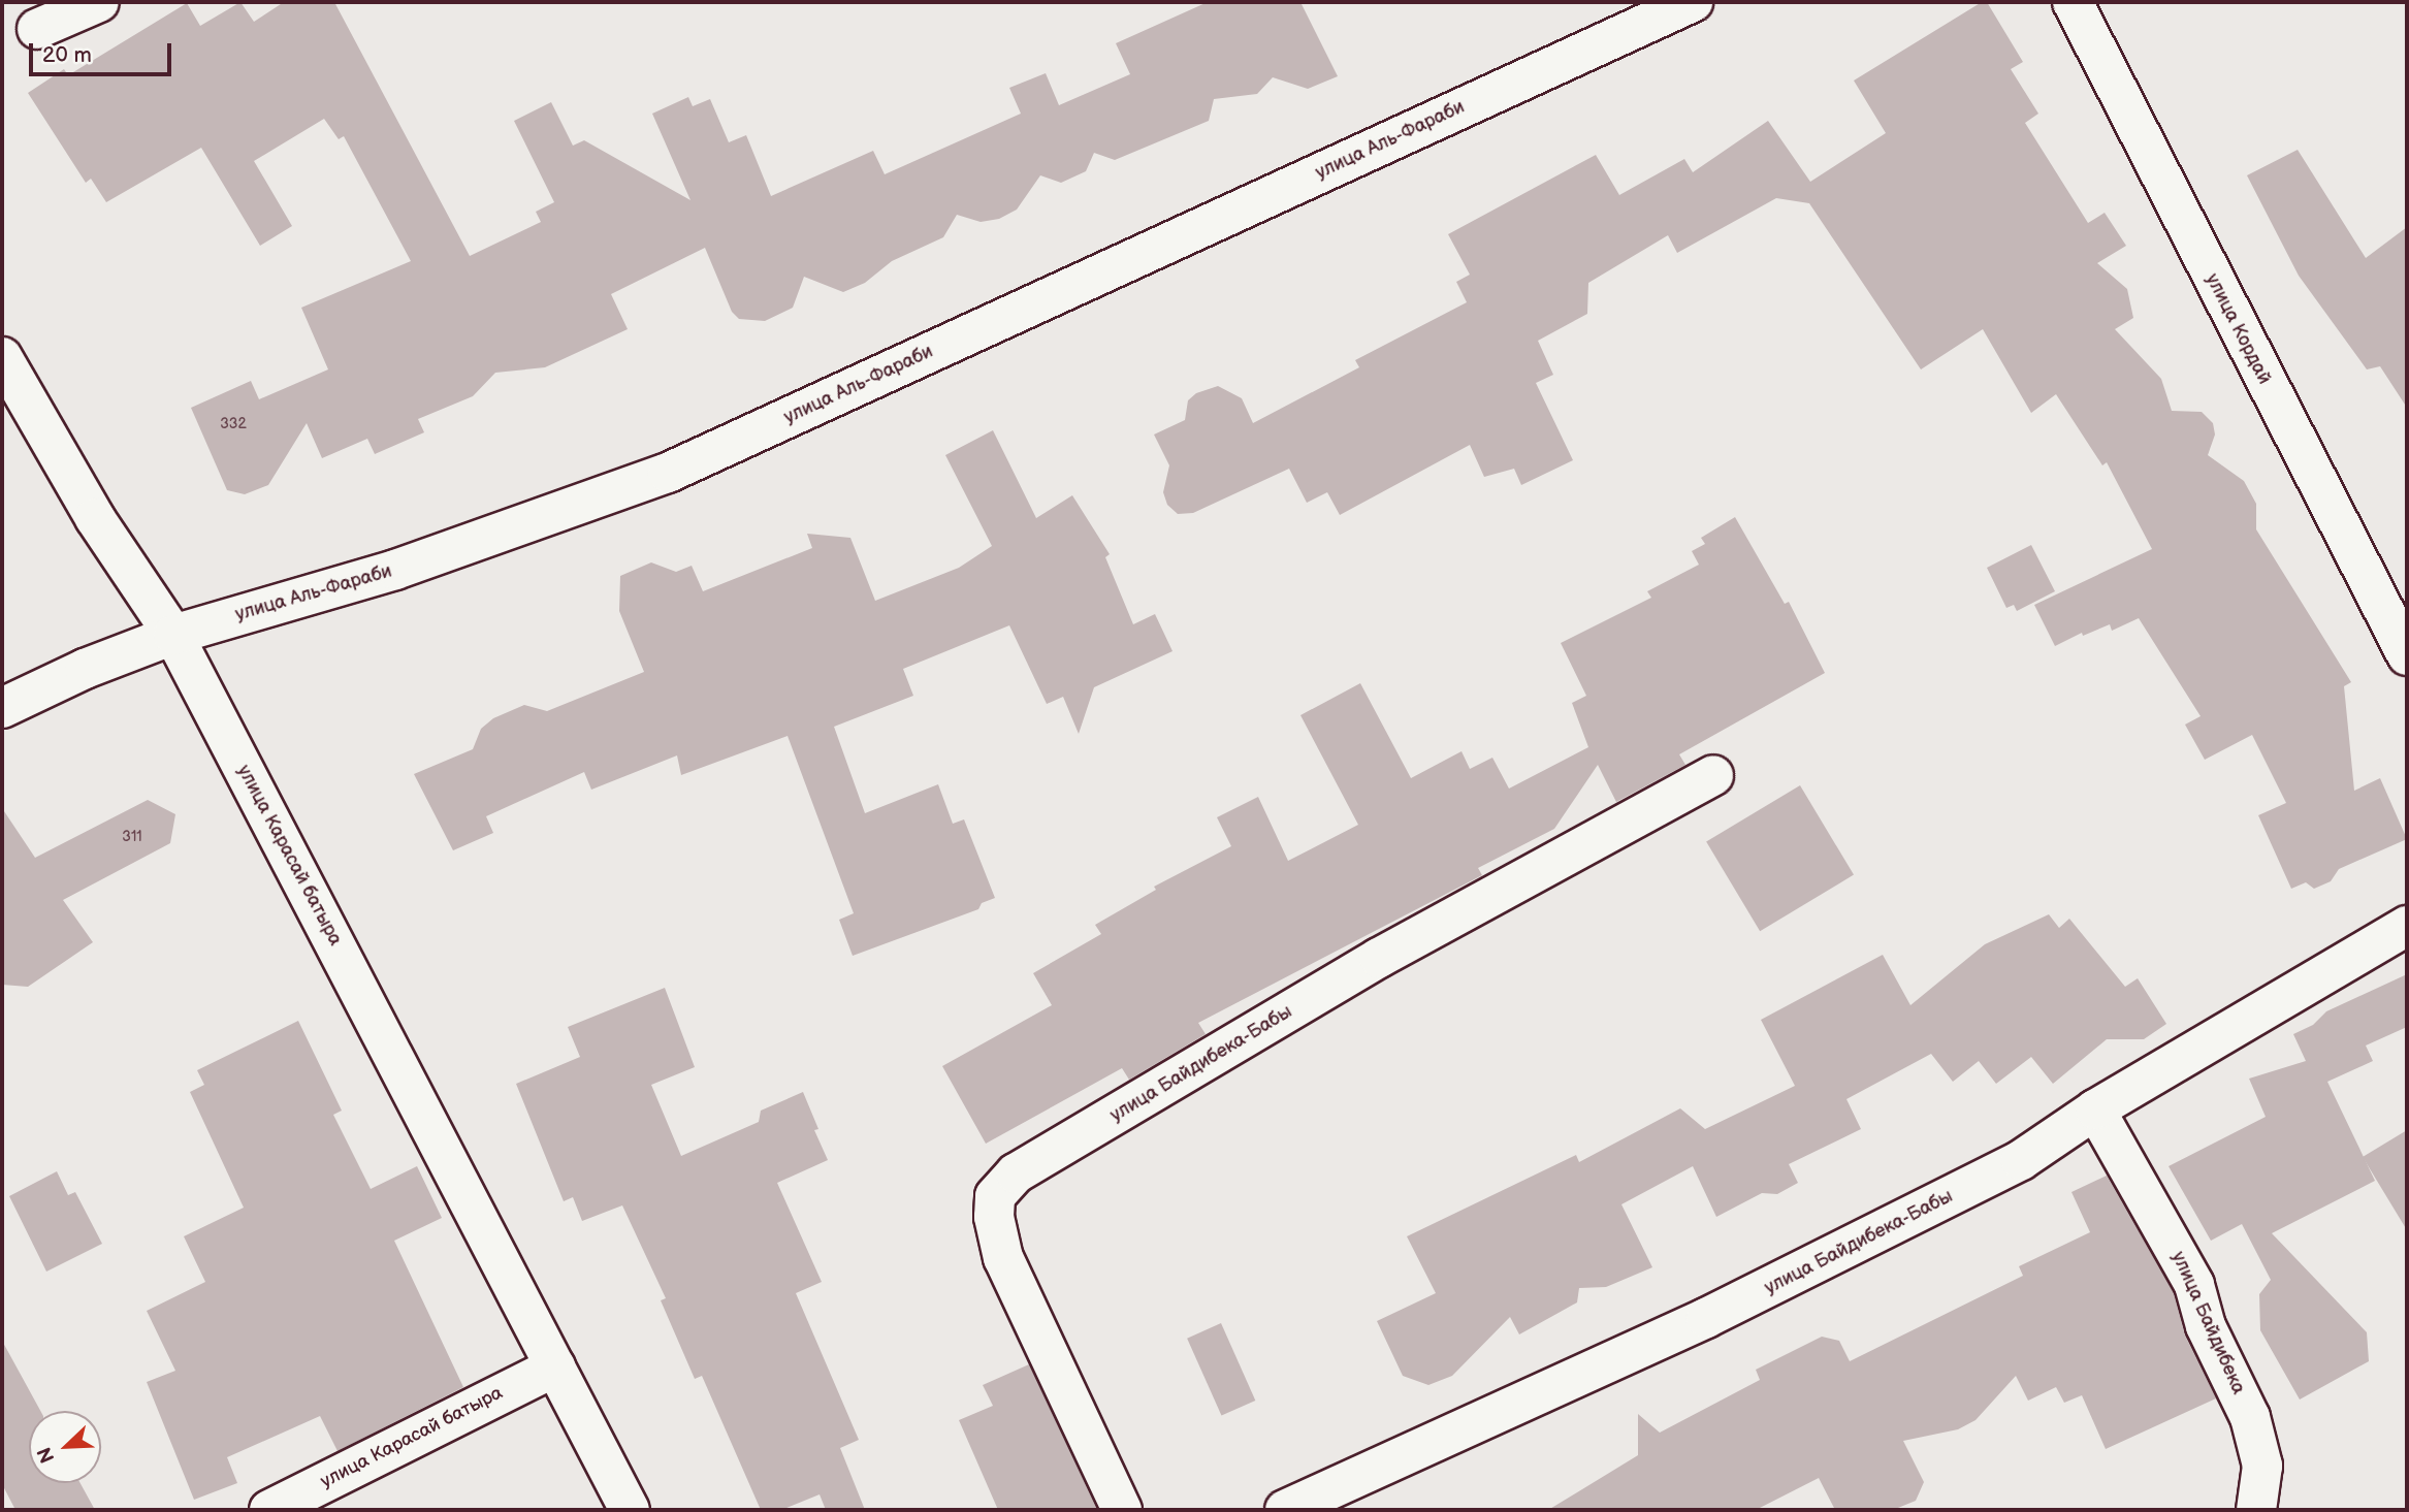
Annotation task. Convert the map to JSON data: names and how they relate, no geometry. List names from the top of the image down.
{
  "streets": {
    "street": [
      "улица Аль-Фараби",
      "улица Кордай",
      "улица Карасай батыра",
      "улица Байдибека-Бабы",
      "улица Байдибека"
    ]
  },
  "crossings": [
    ["улица Аль-Фараби", "улица Карасай батыра"],
    ["улица Байдибека-Бабы", "улица Байдибека"]
  ],
  "house_numbers": ["332", "311"],
  "scale_bar": "20 m",
  "north": "bottom left"
}
